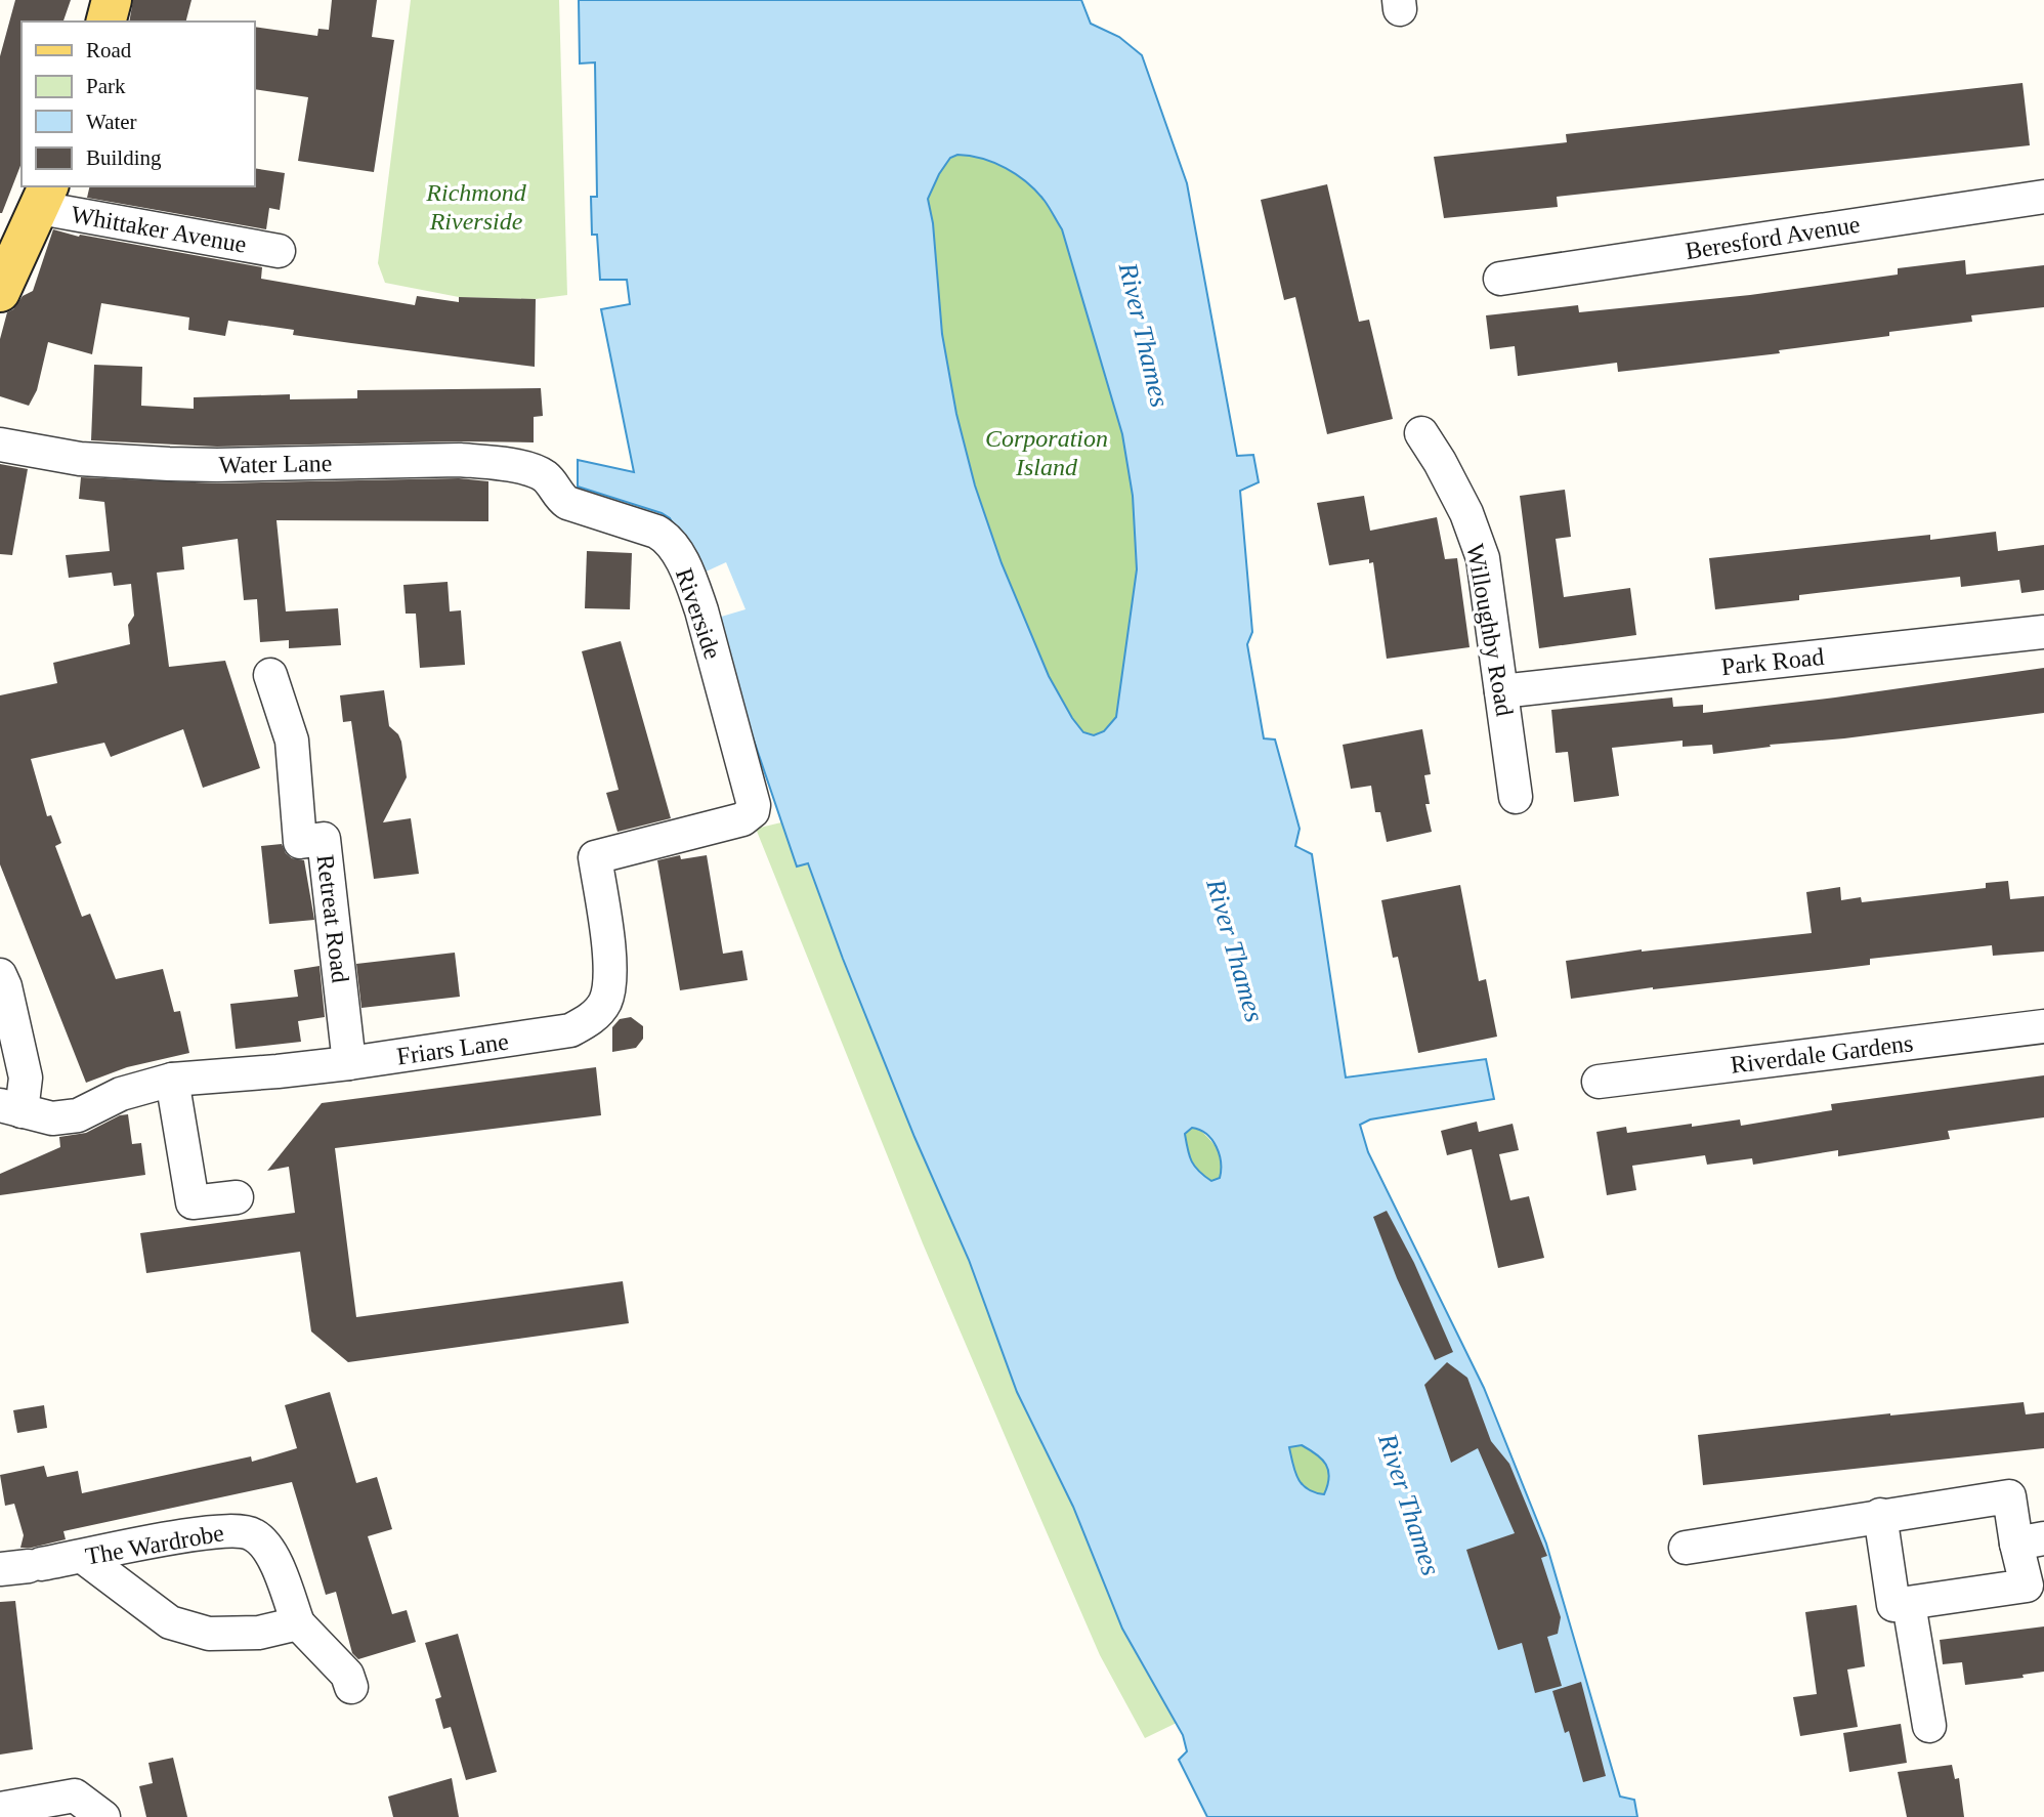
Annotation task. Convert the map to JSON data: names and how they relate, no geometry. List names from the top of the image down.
{
  "streets": {
    "street": [
      "Whittaker Avenue",
      "Beresford Avenue",
      "Water Lane",
      "Riverside",
      "Willoughby Road",
      "Park Road",
      "Retreat Road",
      "Friars Lane",
      "Riverdale Gardens",
      "The Wardrobe"
    ]
  },
  "crossings": [
    ["Water Lane", "Riverside"],
    ["Riverside", "Friars Lane"],
    ["Willoughby Road", "Park Road"],
    ["Retreat Road", "Friars Lane"]
  ],
  "water": ["River Thames"],
  "parks": ["Richmond Riverside", "Corporation Island"],
  "legend": [
    "Road",
    "Park",
    "Water",
    "Building"
  ]
}
